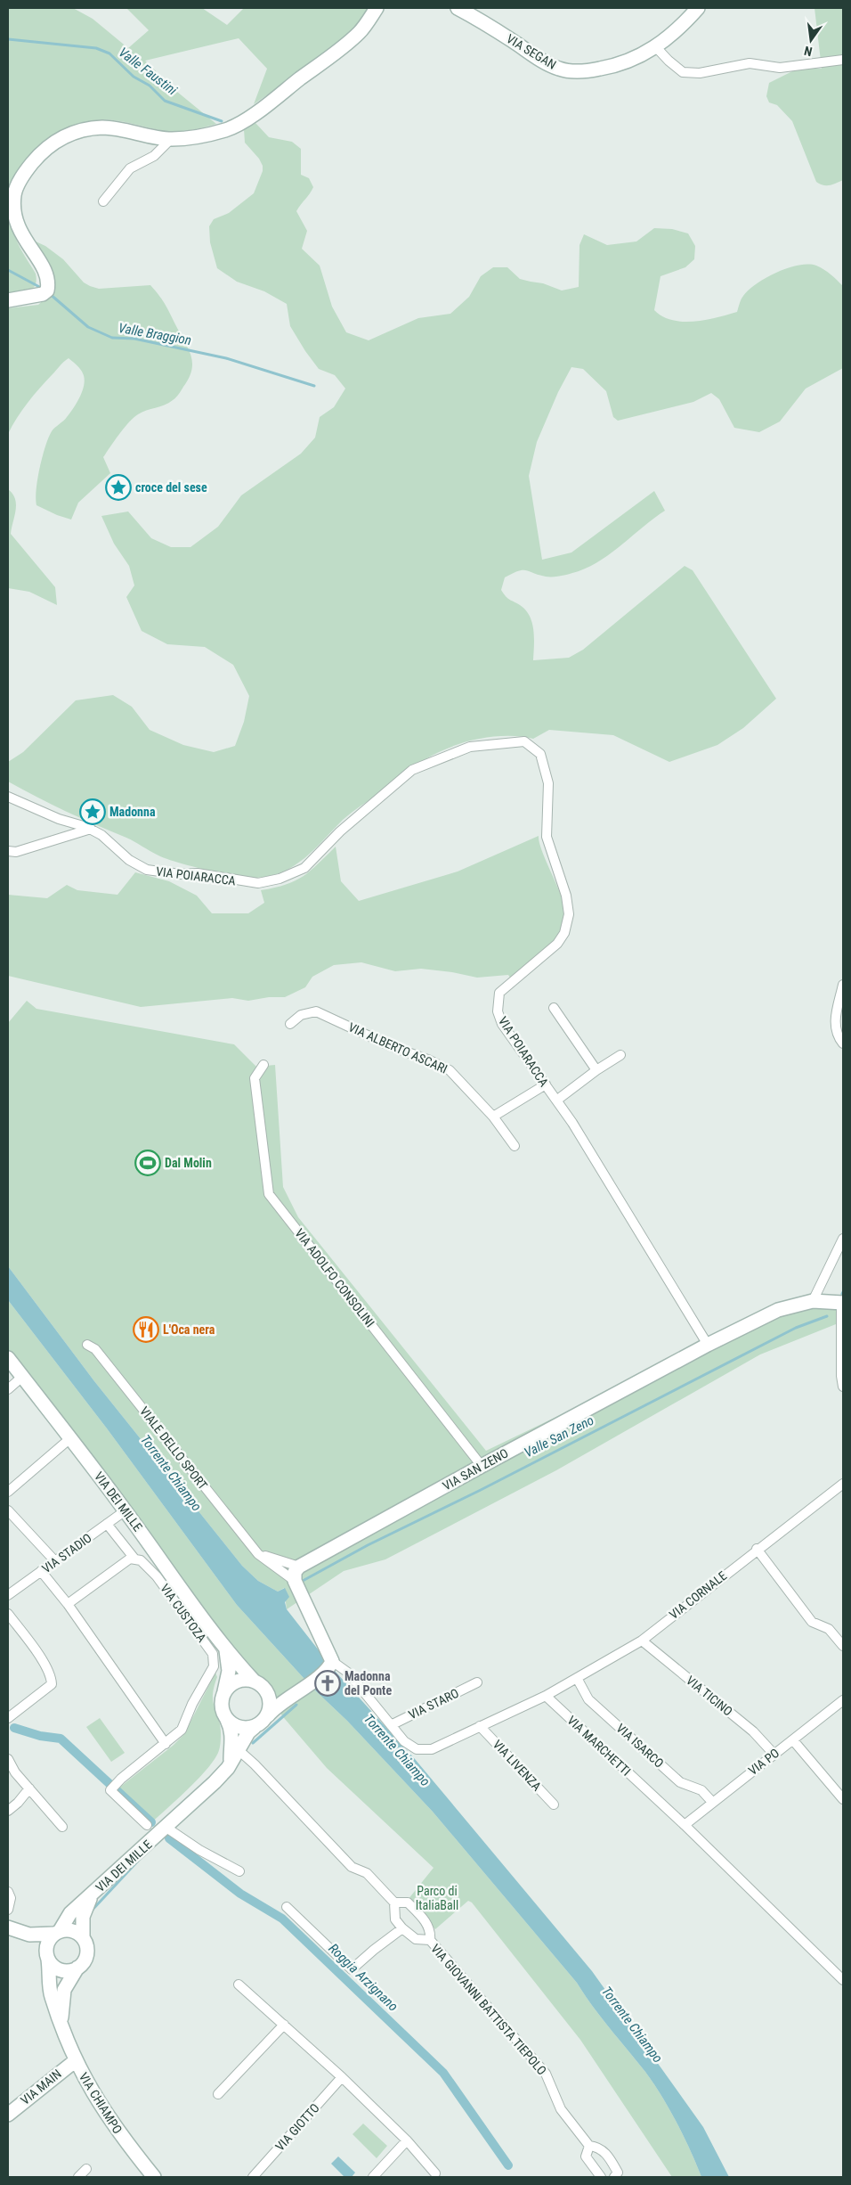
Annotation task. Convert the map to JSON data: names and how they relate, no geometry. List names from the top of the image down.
{
  "streets": {
    "street": [
      "VIA SEGAN",
      "VIA POIARACCA",
      "VIA ALBERTO ASCARI",
      "VIA ADOLFO CONSOLINI",
      "VIALE DELLO SPORT",
      "VIA SAN ZENO",
      "VIA DEI MILLE",
      "VIA STADIO",
      "VIA CORNALE",
      "VIA CUSTOZA",
      "VIA TICINO",
      "VIA STARO",
      "VIA MARCHETTI",
      "VIA ISARCO",
      "VIA PO",
      "VIA LIVENZA",
      "VIA GIOVANNI BATTISTA TIEPOLO",
      "VIA MAIN",
      "VIA CHIAMPO",
      "VIA GIOTTO"
    ]
  },
  "crossings": [
    ["VIA POIARACCA", "VIA SAN ZENO"],
    ["VIA ADOLFO CONSOLINI", "VIA SAN ZENO"],
    ["VIA DEI MILLE", "VIA STADIO"],
    ["VIA DEI MILLE", "VIA GIOVANNI BATTISTA TIEPOLO"],
    ["VIA DEI MILLE", "VIA CHIAMPO"],
    ["VIA STADIO", "VIA CUSTOZA"],
    ["VIA CORNALE", "VIA TICINO"],
    ["VIA CORNALE", "VIA MARCHETTI"],
    ["VIA CORNALE", "VIA ISARCO"],
    ["VIA TICINO", "VIA PO"],
    ["VIA MARCHETTI", "VIA PO"],
    ["VIA ISARCO", "VIA PO"],
    ["VIA MAIN", "VIA CHIAMPO"]
  ],
  "water": [
    "Valle Faustini",
    "Valle Braggion",
    "Valle San Zeno",
    "Torrente Chiampo",
    "Roggia Arzignano"
  ],
  "parks": ["Parco di ItaliaBall"],
  "places": {
    "place": ["croce del sese", "Madonna"],
    "sports": ["Dal Molin"],
    "restaurant": ["L'Oca nera"],
    "church": ["Madonna del Ponte"]
  },
  "north": "bottom"
}
